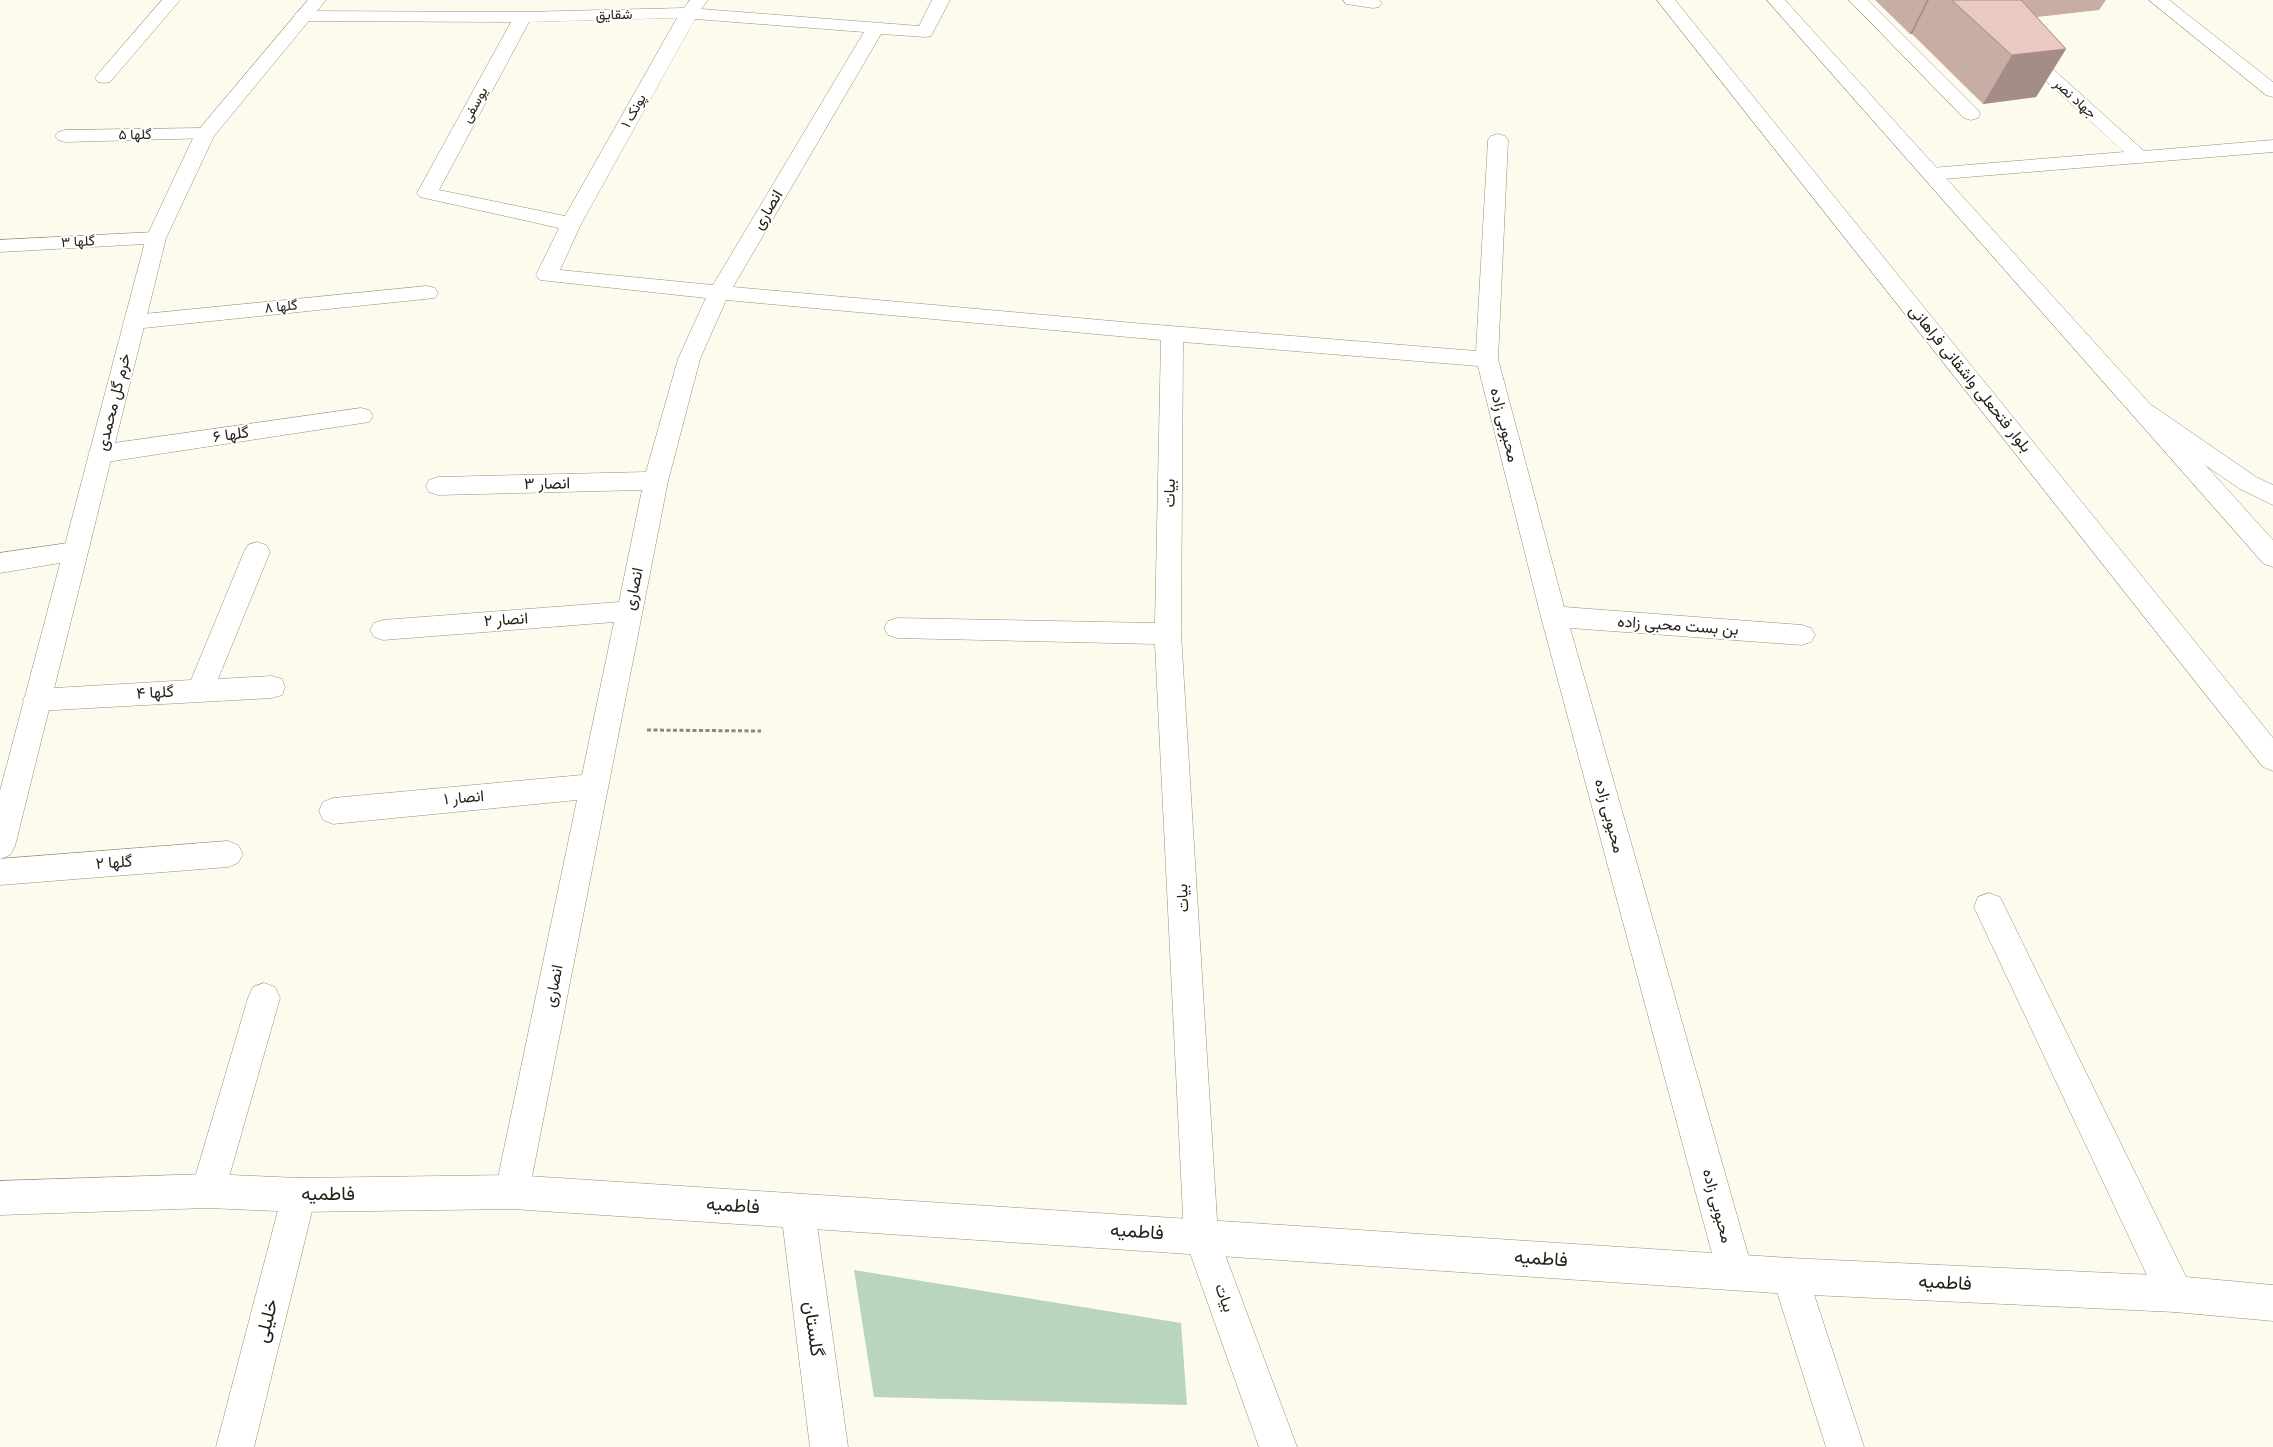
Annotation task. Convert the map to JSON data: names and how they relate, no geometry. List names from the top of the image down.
{
  "streets": {
    "main road": [
      "شقایق",
      "جهاد نصر",
      "یوسفی",
      "پونک ۱",
      "گلها ۵",
      "انصاری",
      "گلها ۳",
      "گلها ۸",
      "بلوار فتحعلی واشقانی فراهانی",
      "خرم گل محمدی",
      "محبوبی زاده",
      "گلها ۶",
      "انصار ۳",
      "بیات",
      "انصار ۲",
      "بن بست محبی زاده",
      "گلها ۴",
      "انصار ۱",
      "گلها ۲",
      "فاطمیه",
      "خلیلی",
      "گلستان"
    ]
  },
  "crossings": [
    ["شقایق", "یوسفی"],
    ["شقایق", "پونک ۱"],
    ["شقایق", "انصاری"],
    ["شقایق", "خرم گل محمدی"],
    ["یوسفی", "پونک ۱"],
    ["پونک ۱", "انصاری"],
    ["گلها ۵", "خرم گل محمدی"],
    ["انصاری", "انصار ۳"],
    ["انصاری", "انصار ۲"],
    ["انصاری", "انصار ۱"],
    ["انصاری", "فاطمیه"],
    ["گلها ۳", "خرم گل محمدی"],
    ["گلها ۸", "خرم گل محمدی"],
    ["خرم گل محمدی", "گلها ۶"],
    ["خرم گل محمدی", "گلها ۴"],
    ["محبوبی زاده", "بن بست محبی زاده"],
    ["محبوبی زاده", "فاطمیه"],
    ["بیات", "فاطمیه"],
    ["فاطمیه", "خلیلی"],
    ["فاطمیه", "گلستان"]
  ]
}
